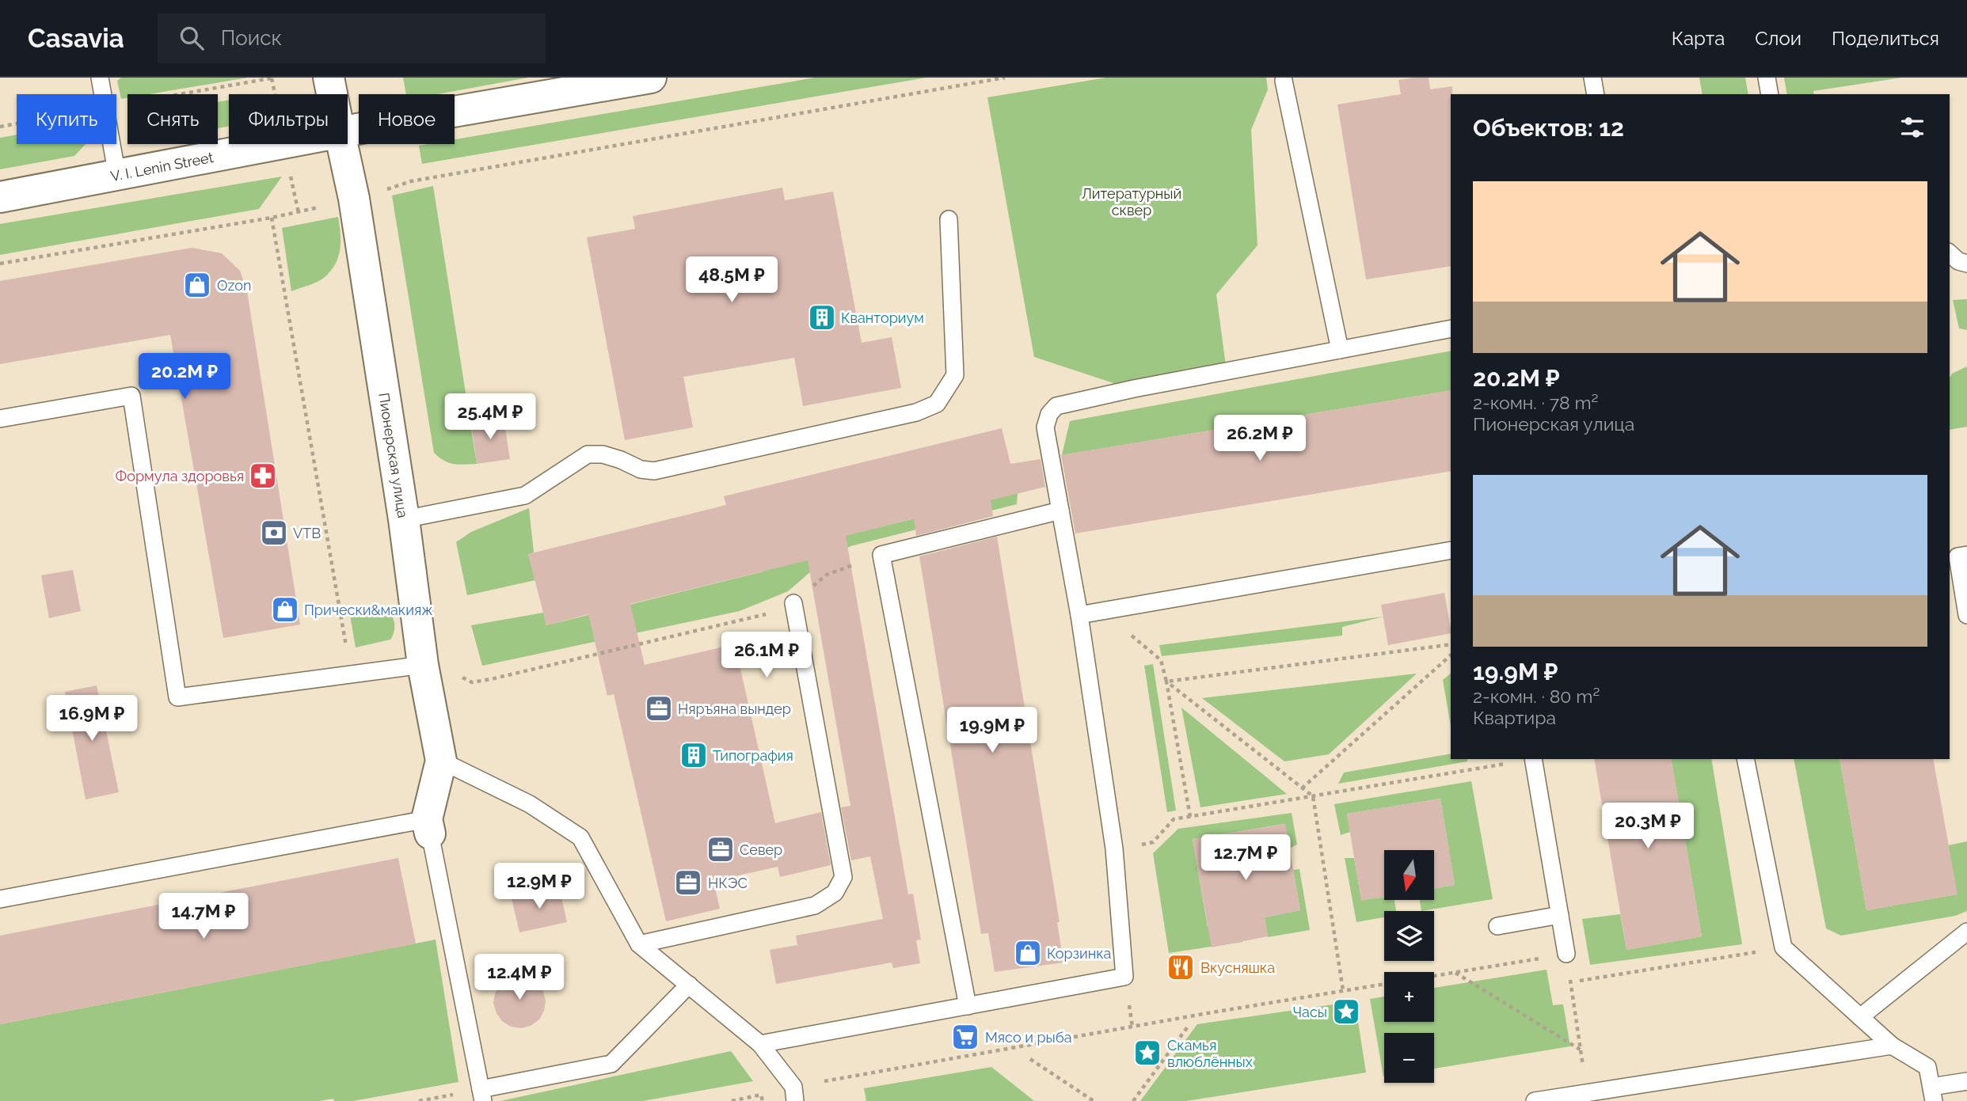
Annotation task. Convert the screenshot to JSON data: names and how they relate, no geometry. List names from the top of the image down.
{
  "streets": {
    "street": ["V. I. Lenin Street", "Пионерская улица"]
  },
  "parks": ["Литературный сквер"],
  "places": {
    "shop": ["Ozon", "Прически&макияж", "Корзинка"],
    "building": ["Кванториум", "Типография"],
    "pharmacy": ["Формула здоровья"],
    "bank": ["VTB"],
    "office": ["Няръяна вындер", "Север", "НКЭС"],
    "restaurant": ["Вкусняшка"],
    "place": ["Часы", "Скамья влюблённых"],
    "supermarket": ["Мясо и рыба"]
  },
  "north": "bottom",
  "page": {
    "header": "Casavia",
    "search": "Поиск",
    "nav": ["Карта", "Слои", "Поделиться"],
    "chip": [
      "Купить",
      "Снять",
      "Фильтры",
      "Новое"
    ],
    "heading": "Объектов: 12",
    "list": [
      {
        "name": "20.2M ₽",
        "note": "2-комн. · 78 m² · Пионерская улица"
      },
      {
        "name": "19.9M ₽",
        "note": "2-комн. · 80 m² · Квартира"
      }
    ],
    "price": [
      "48.5M ₽",
      "20.2M ₽",
      "25.4M ₽",
      "26.2M ₽",
      "26.1M ₽",
      "16.9M ₽",
      "19.9M ₽",
      "20.3M ₽",
      "12.7M ₽",
      "12.9M ₽",
      "14.7M ₽",
      "12.4M ₽"
    ],
    "map_buttons": ["+", "−"]
  }
}
